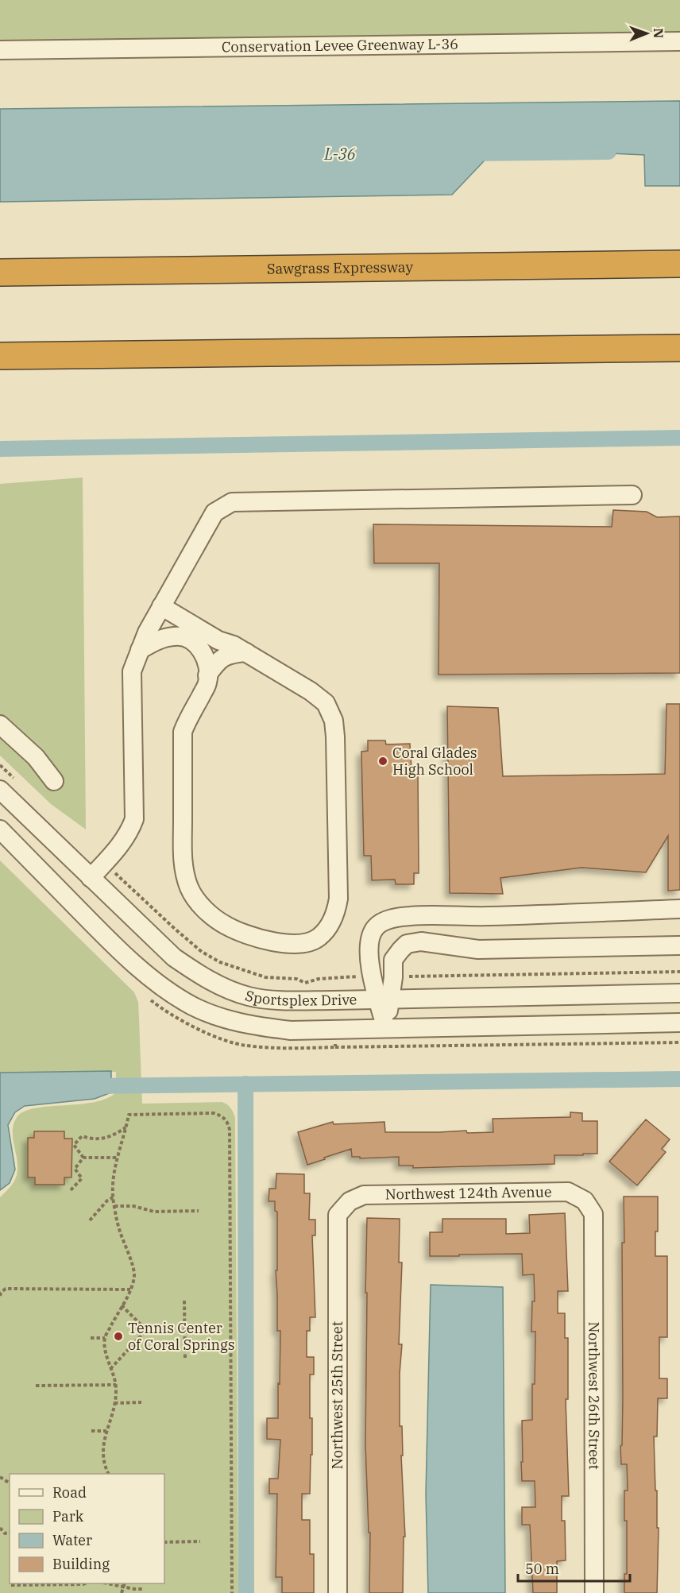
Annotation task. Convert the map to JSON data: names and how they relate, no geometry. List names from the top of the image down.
{
  "streets": {
    "highway": ["Sawgrass Expressway"],
    "street": [
      "Conservation Levee Greenway L-36",
      "Sportsplex Drive",
      "Northwest 124th Avenue",
      "Northwest 25th Street",
      "Northwest 26th Street"
    ]
  },
  "crossings": [
    ["Northwest 124th Avenue", "Northwest 25th Street"],
    ["Northwest 124th Avenue", "Northwest 26th Street"]
  ],
  "water": ["L-36"],
  "places": ["Coral Glades High School", "Tennis Center of Coral Springs"],
  "legend": [
    "Road",
    "Park",
    "Water",
    "Building"
  ],
  "scale_bar": "50 m",
  "north": "right"
}
